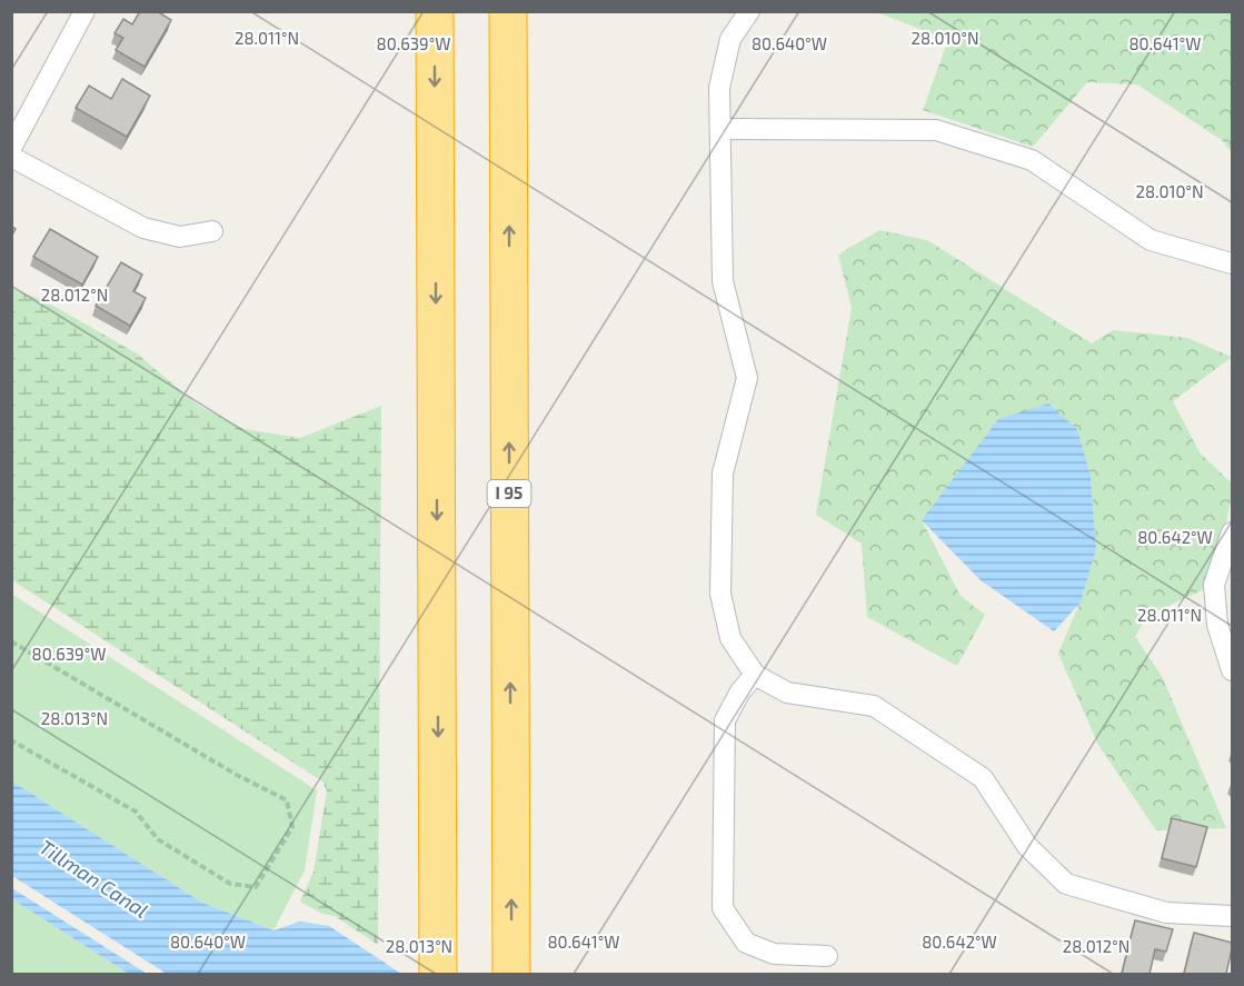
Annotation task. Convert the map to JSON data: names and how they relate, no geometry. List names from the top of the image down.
{
  "streets": {
    "highway": ["I 95"]
  },
  "water": ["Tillman Canal"],
  "coordinates": [
    "28.011°N",
    "28.010°N",
    "80.639°W",
    "80.640°W",
    "80.641°W",
    "28.012°N",
    "80.642°W",
    "28.013°N"
  ]
}
